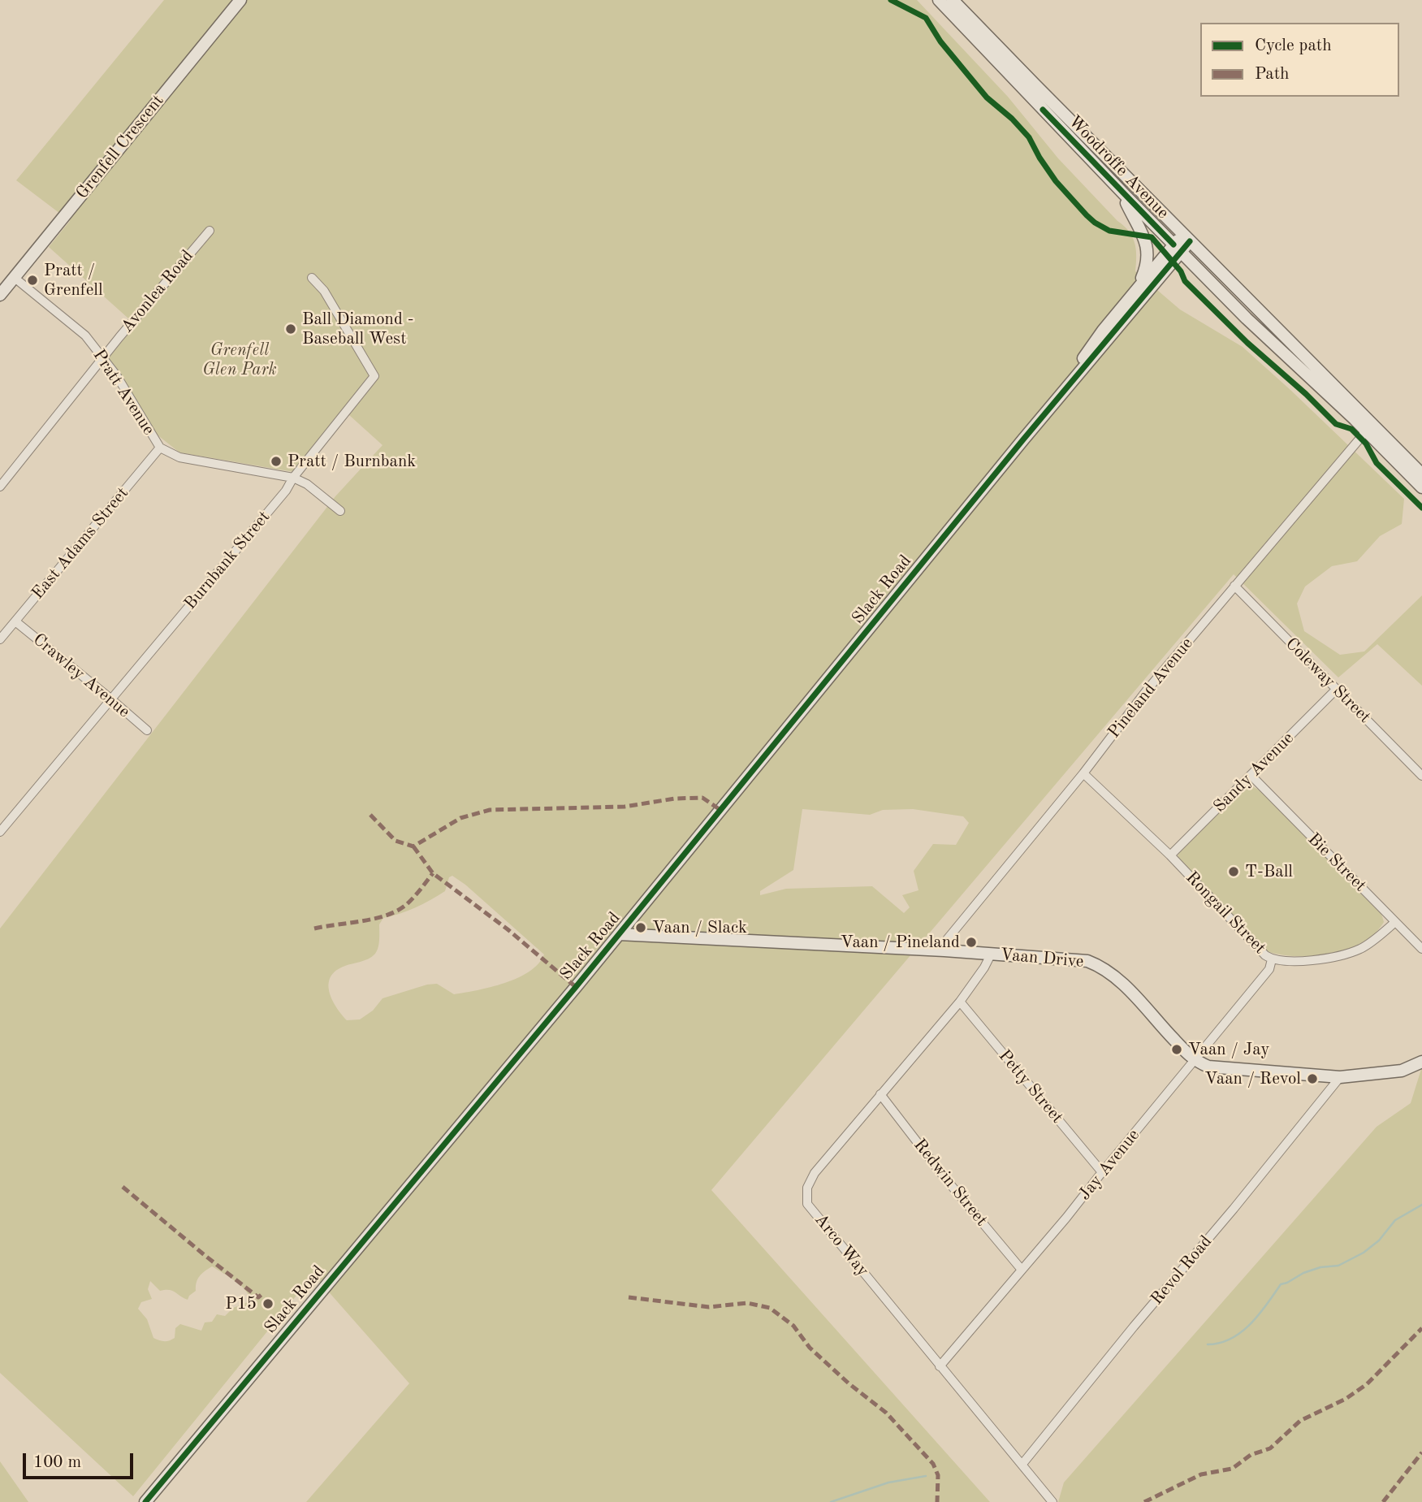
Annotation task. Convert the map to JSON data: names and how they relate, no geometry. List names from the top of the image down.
{
  "streets": {
    "street": [
      "Grenfell Crescent",
      "Woodroffe Avenue",
      "Avonlea Road",
      "Pratt Avenue",
      "East Adams Street",
      "Burnbank Street",
      "Slack Road",
      "Crawley Avenue",
      "Coleway Street",
      "Pineland Avenue",
      "Sandy Avenue",
      "Bie Street",
      "Rongail Street",
      "Vaan Drive",
      "Petty Street",
      "Jay Avenue",
      "Redwin Street",
      "Arco Way",
      "Revol Road"
    ]
  },
  "crossings": [
    ["Grenfell Crescent", "Pratt Avenue"],
    ["Woodroffe Avenue", "Slack Road"],
    ["Woodroffe Avenue", "Pineland Avenue"],
    ["Avonlea Road", "Pratt Avenue"],
    ["Pratt Avenue", "East Adams Street"],
    ["Pratt Avenue", "Burnbank Street"],
    ["East Adams Street", "Crawley Avenue"],
    ["Burnbank Street", "Crawley Avenue"],
    ["Slack Road", "Vaan Drive"],
    ["Coleway Street", "Pineland Avenue"],
    ["Coleway Street", "Sandy Avenue"],
    ["Pineland Avenue", "Rongail Street"],
    ["Pineland Avenue", "Vaan Drive"],
    ["Sandy Avenue", "Bie Street"],
    ["Sandy Avenue", "Rongail Street"],
    ["Bie Street", "Rongail Street"],
    ["Rongail Street", "Jay Avenue"],
    ["Vaan Drive", "Jay Avenue"],
    ["Vaan Drive", "Arco Way"],
    ["Petty Street", "Jay Avenue"],
    ["Petty Street", "Arco Way"],
    ["Jay Avenue", "Redwin Street"],
    ["Jay Avenue", "Arco Way"],
    ["Redwin Street", "Arco Way"],
    ["Arco Way", "Revol Road"]
  ],
  "parks": ["Grenfell Glen Park"],
  "places": [
    "Pratt / Grenfell",
    "Ball Diamond - Baseball West",
    "Pratt / Burnbank",
    "T-Ball",
    "Vaan / Slack",
    "Vaan / Pineland",
    "Vaan / Jay",
    "Vaan / Revol",
    "P15"
  ],
  "legend": ["Cycle path", "Path"],
  "scale_bar": "100 m"
}
